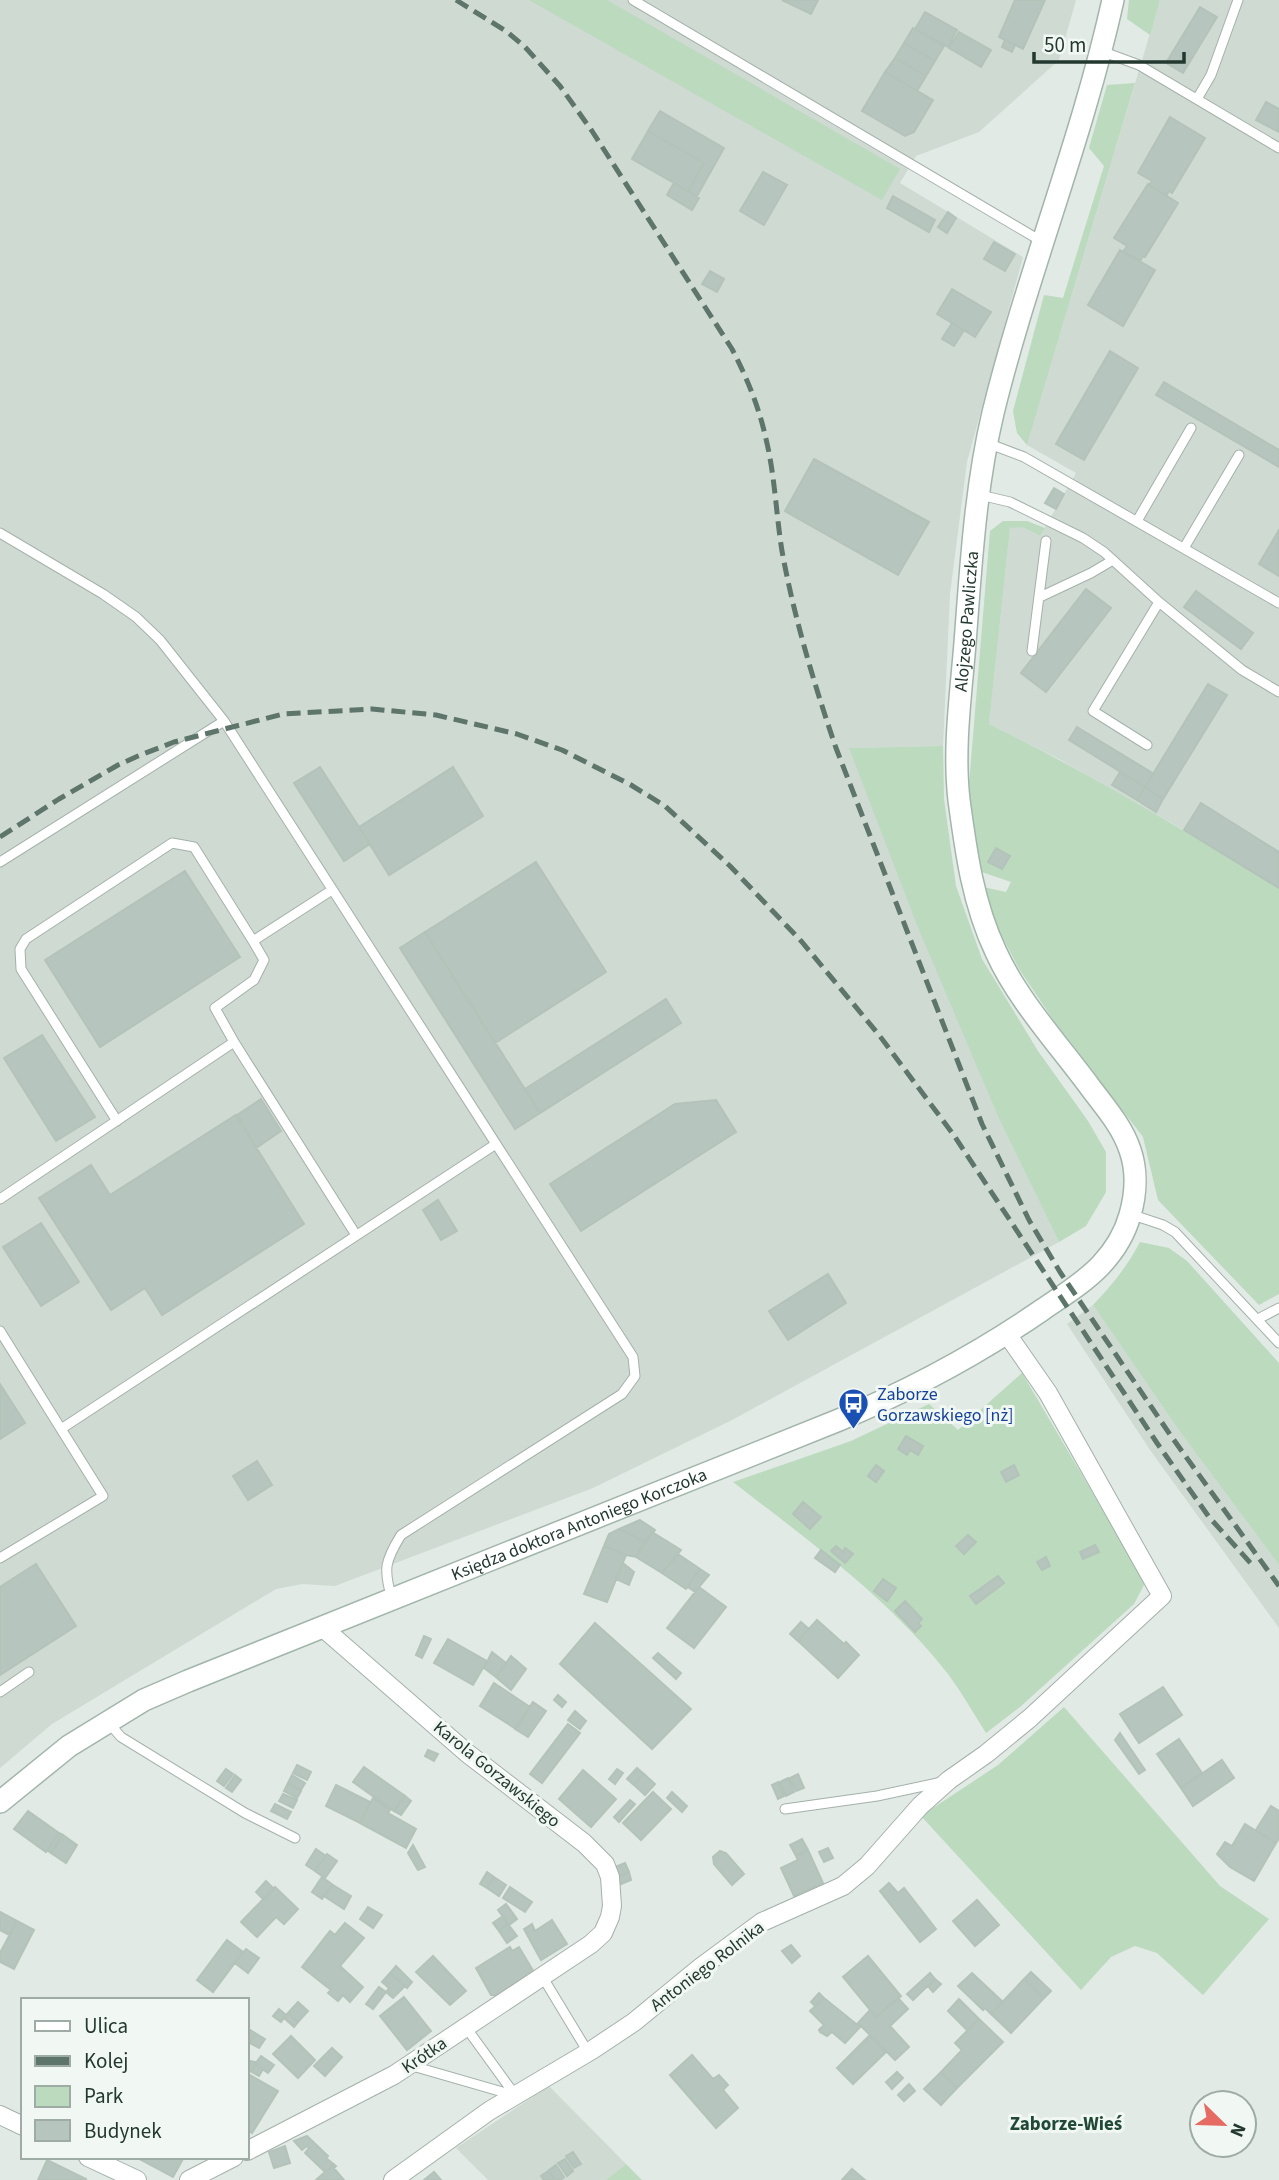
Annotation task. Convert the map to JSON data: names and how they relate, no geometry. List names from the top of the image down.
{
  "streets": {
    "street": [
      "Alojzego Pawliczka",
      "Księdza doktora Antoniego Korczoka",
      "Karola Gorzawskiego",
      "Antoniego Rolnika",
      "Krótka"
    ]
  },
  "crossings": [
    ["Alojzego Pawliczka", "Księdza doktora Antoniego Korczoka"],
    ["Księdza doktora Antoniego Korczoka", "Karola Gorzawskiego"],
    ["Księdza doktora Antoniego Korczoka", "Antoniego Rolnika"],
    ["Karola Gorzawskiego", "Krótka"]
  ],
  "districts": ["Zaborze-Wieś"],
  "places": {
    "bus stop": ["Zaborze Gorzawskiego [nż]"]
  },
  "legend": [
    "Ulica",
    "Kolej",
    "Park",
    "Budynek"
  ],
  "scale_bar": "50 m",
  "north": "bottom right"
}
